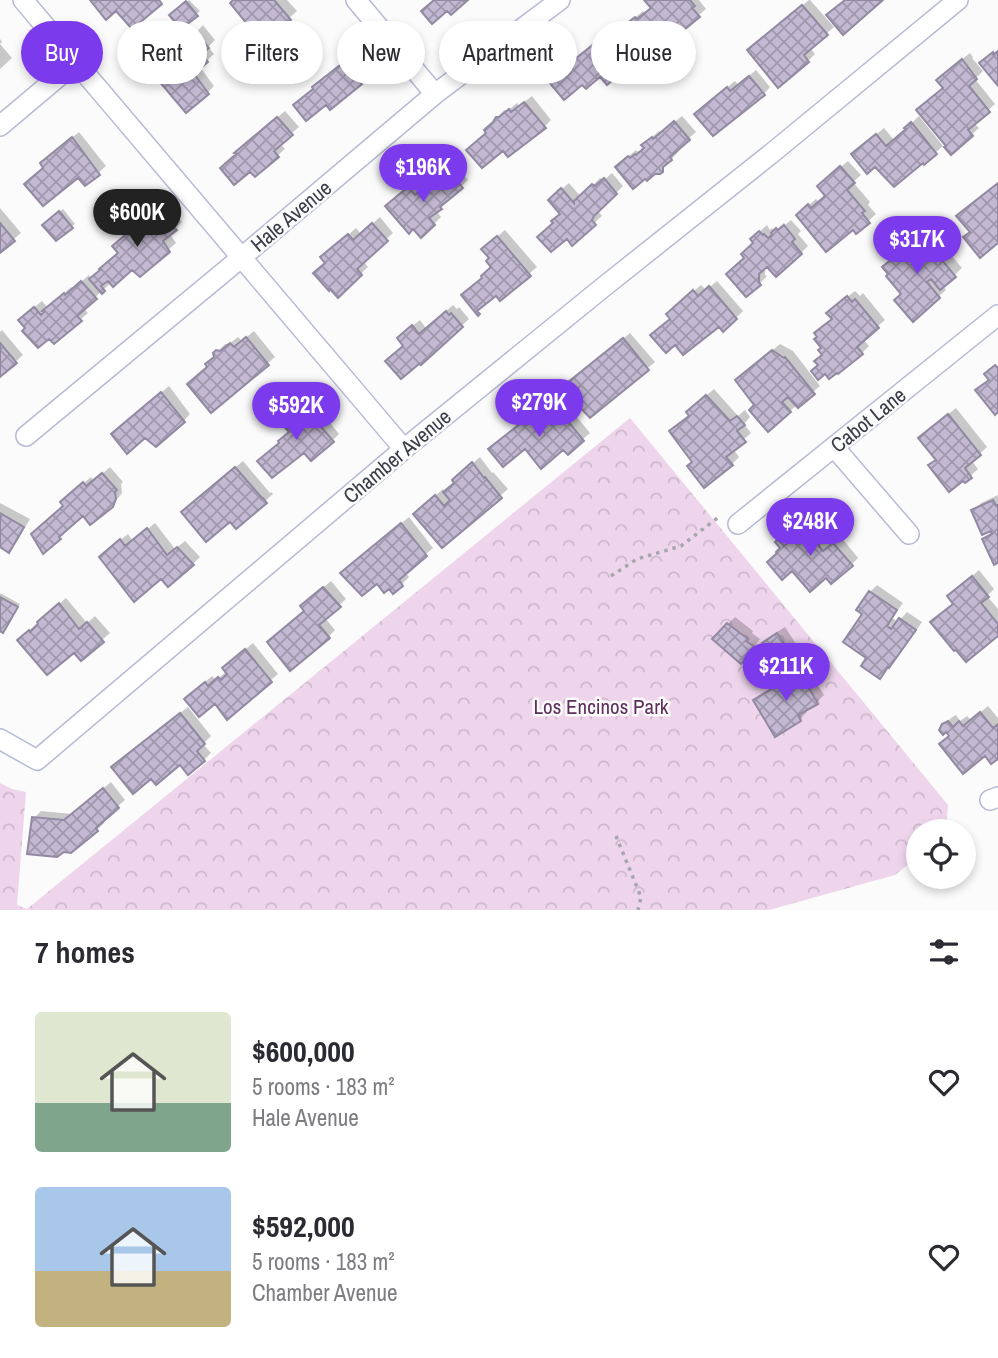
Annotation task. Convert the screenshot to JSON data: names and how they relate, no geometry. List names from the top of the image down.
{
  "streets": {
    "street": ["Hale Avenue", "Cabot Lane", "Chamber Avenue"]
  },
  "parks": ["Los Encinos Park"],
  "page": {
    "chip": [
      "Buy",
      "Rent",
      "Filters",
      "New",
      "Apartment",
      "House"
    ],
    "price": [
      "$196K",
      "$600K",
      "$317K",
      "$279K",
      "$592K",
      "$248K",
      "$211K"
    ],
    "heading": "7 homes",
    "list": [
      {
        "name": "$600,000",
        "note": "5 rooms · 183 m² · Hale Avenue"
      },
      {
        "name": "$592,000",
        "note": "5 rooms · 183 m² · Chamber Avenue"
      }
    ]
  }
}
